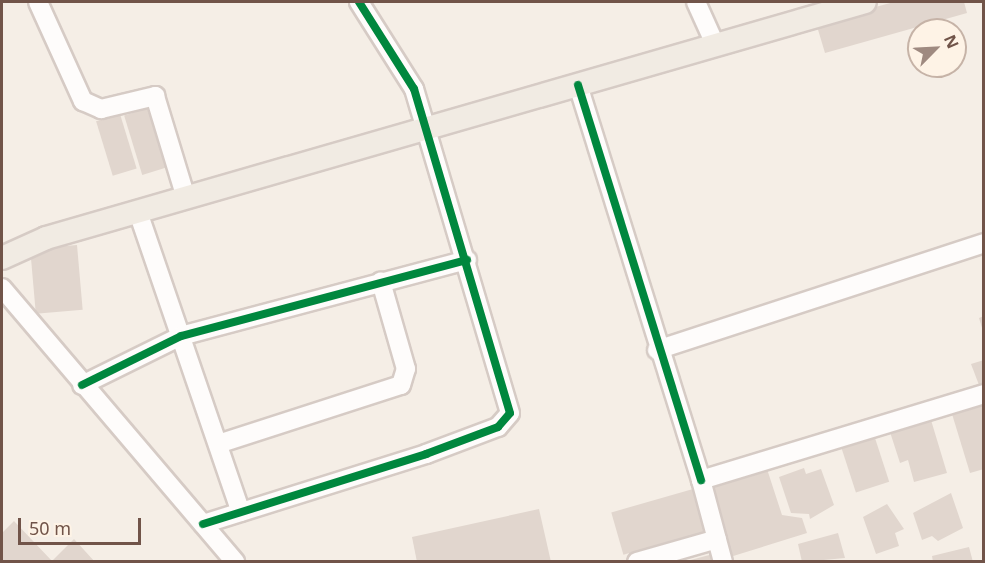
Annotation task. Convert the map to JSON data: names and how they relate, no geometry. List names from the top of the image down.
{
  "scale_bar": "50 m",
  "north": "top right"
}
